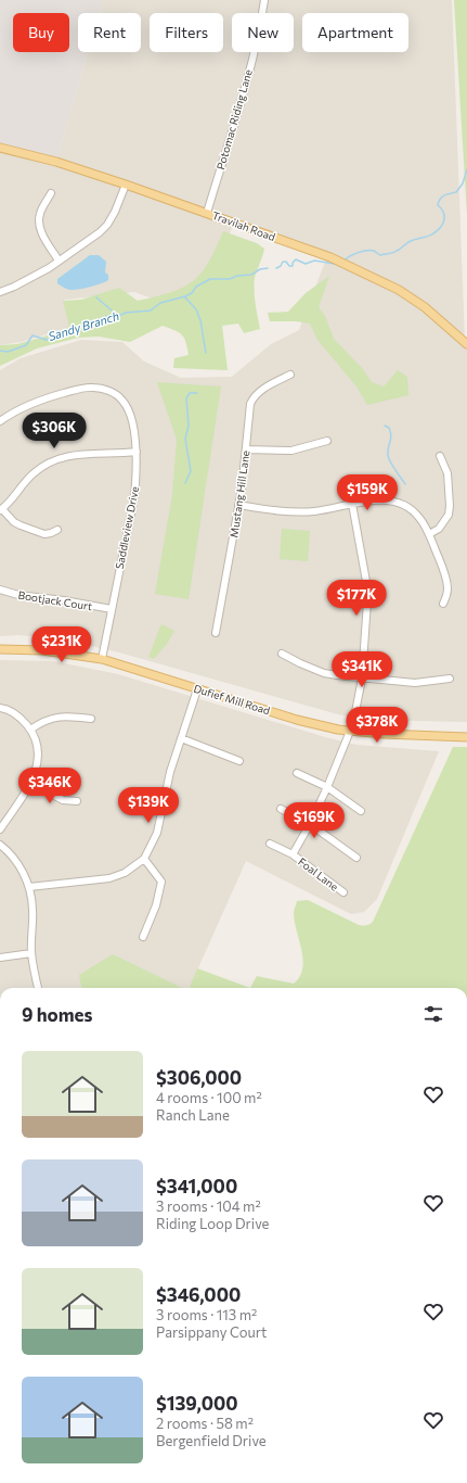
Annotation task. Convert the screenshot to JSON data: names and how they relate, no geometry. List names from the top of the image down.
{
  "streets": {
    "main road": ["Travilah Road", "Dufief Mill Road"],
    "street": [
      "Potomac Riding Lane",
      "Mustang Hill Lane",
      "Saddleview Drive",
      "Bootjack Court",
      "Foal Lane"
    ]
  },
  "crossings": [
    ["Potomac Riding Lane", "Travilah Road"],
    ["Saddleview Drive", "Bootjack Court"],
    ["Saddleview Drive", "Dufief Mill Road"]
  ],
  "water": ["Sandy Branch"],
  "page": {
    "chip": [
      "Buy",
      "Rent",
      "Filters",
      "New",
      "Apartment"
    ],
    "price": [
      "$306K",
      "$159K",
      "$177K",
      "$231K",
      "$341K",
      "$378K",
      "$346K",
      "$139K",
      "$169K"
    ],
    "heading": "9 homes",
    "list": [
      {
        "name": "$306,000",
        "note": "4 rooms · 100 m² · Ranch Lane"
      },
      {
        "name": "$341,000",
        "note": "3 rooms · 104 m² · Riding Loop Drive"
      },
      {
        "name": "$346,000",
        "note": "3 rooms · 113 m² · Parsippany Court"
      },
      {
        "name": "$139,000",
        "note": "2 rooms · 58 m² · Bergenfield Drive"
      }
    ]
  }
}
